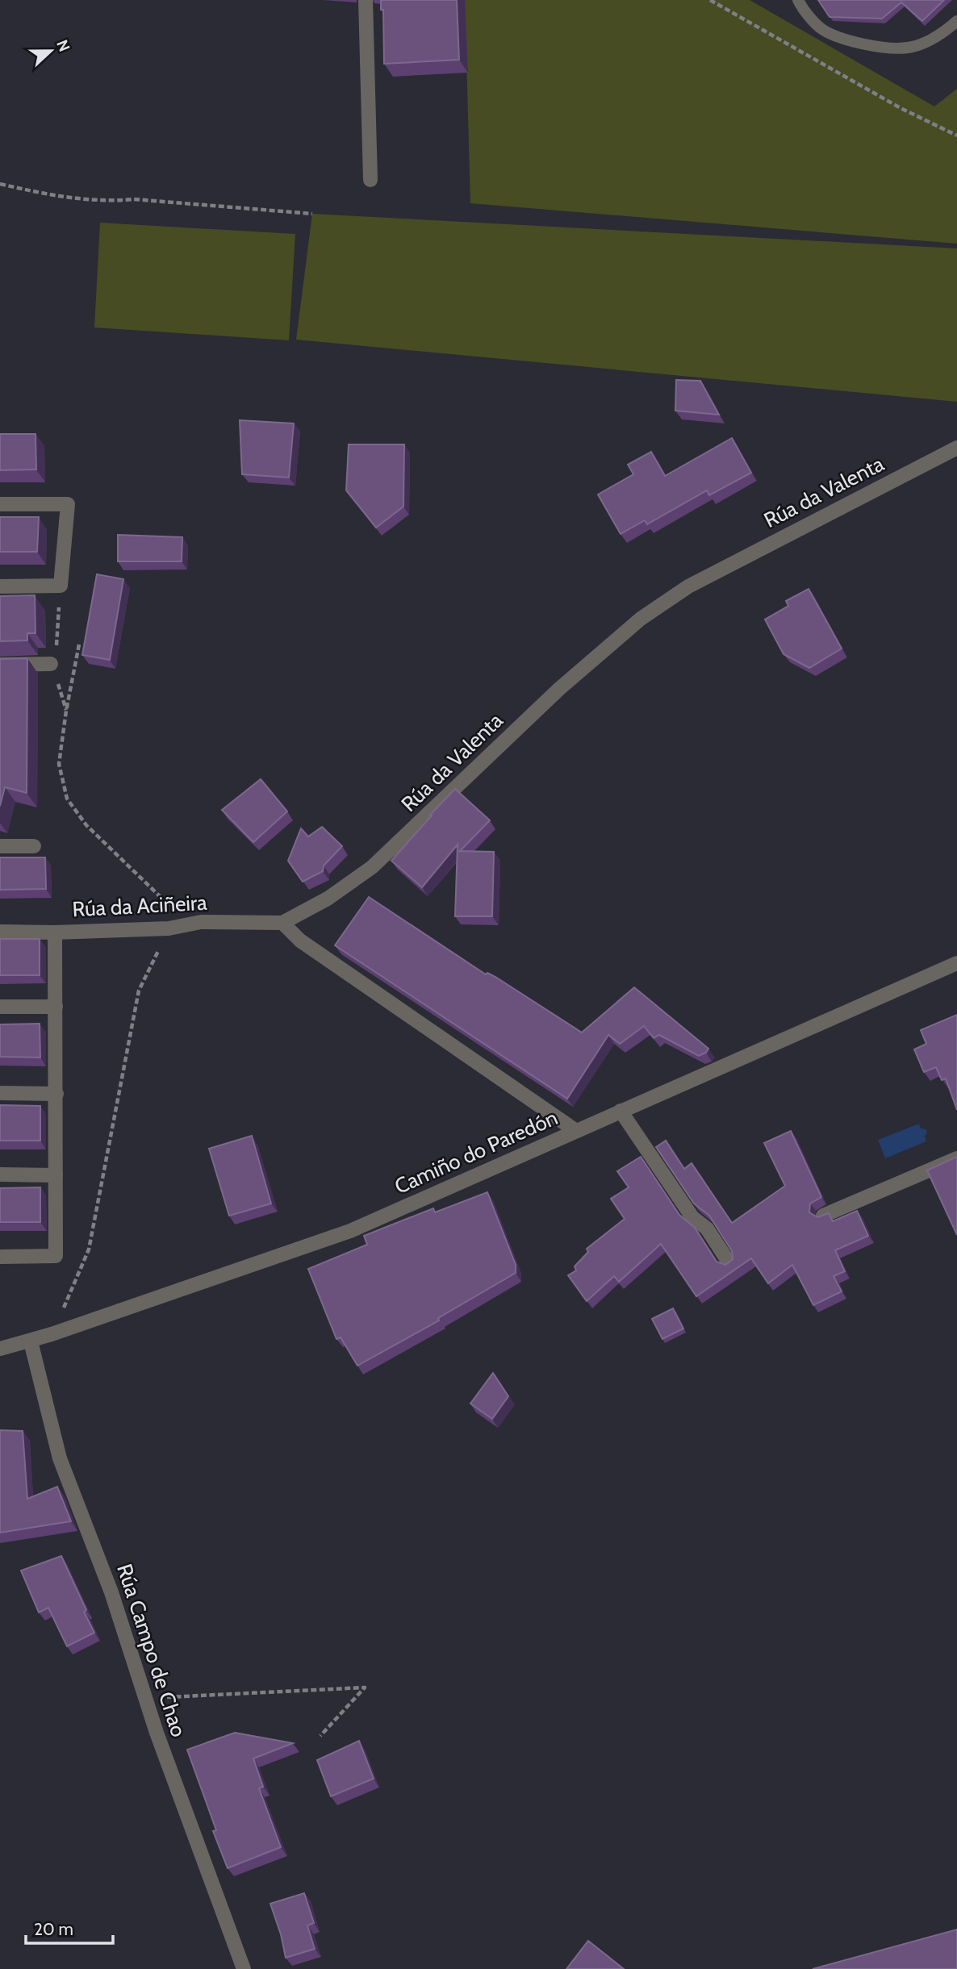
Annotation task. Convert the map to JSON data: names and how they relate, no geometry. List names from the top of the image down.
{
  "streets": {
    "street": [
      "Rúa da Valenta",
      "Rúa da Aciñeira",
      "Camiño do Paredón",
      "Rúa Campo de Chao"
    ]
  },
  "crossings": [
    ["Rúa da Valenta", "Rúa da Aciñeira"],
    ["Camiño do Paredón", "Rúa Campo de Chao"]
  ],
  "scale_bar": "20 m",
  "north": "right"
}
